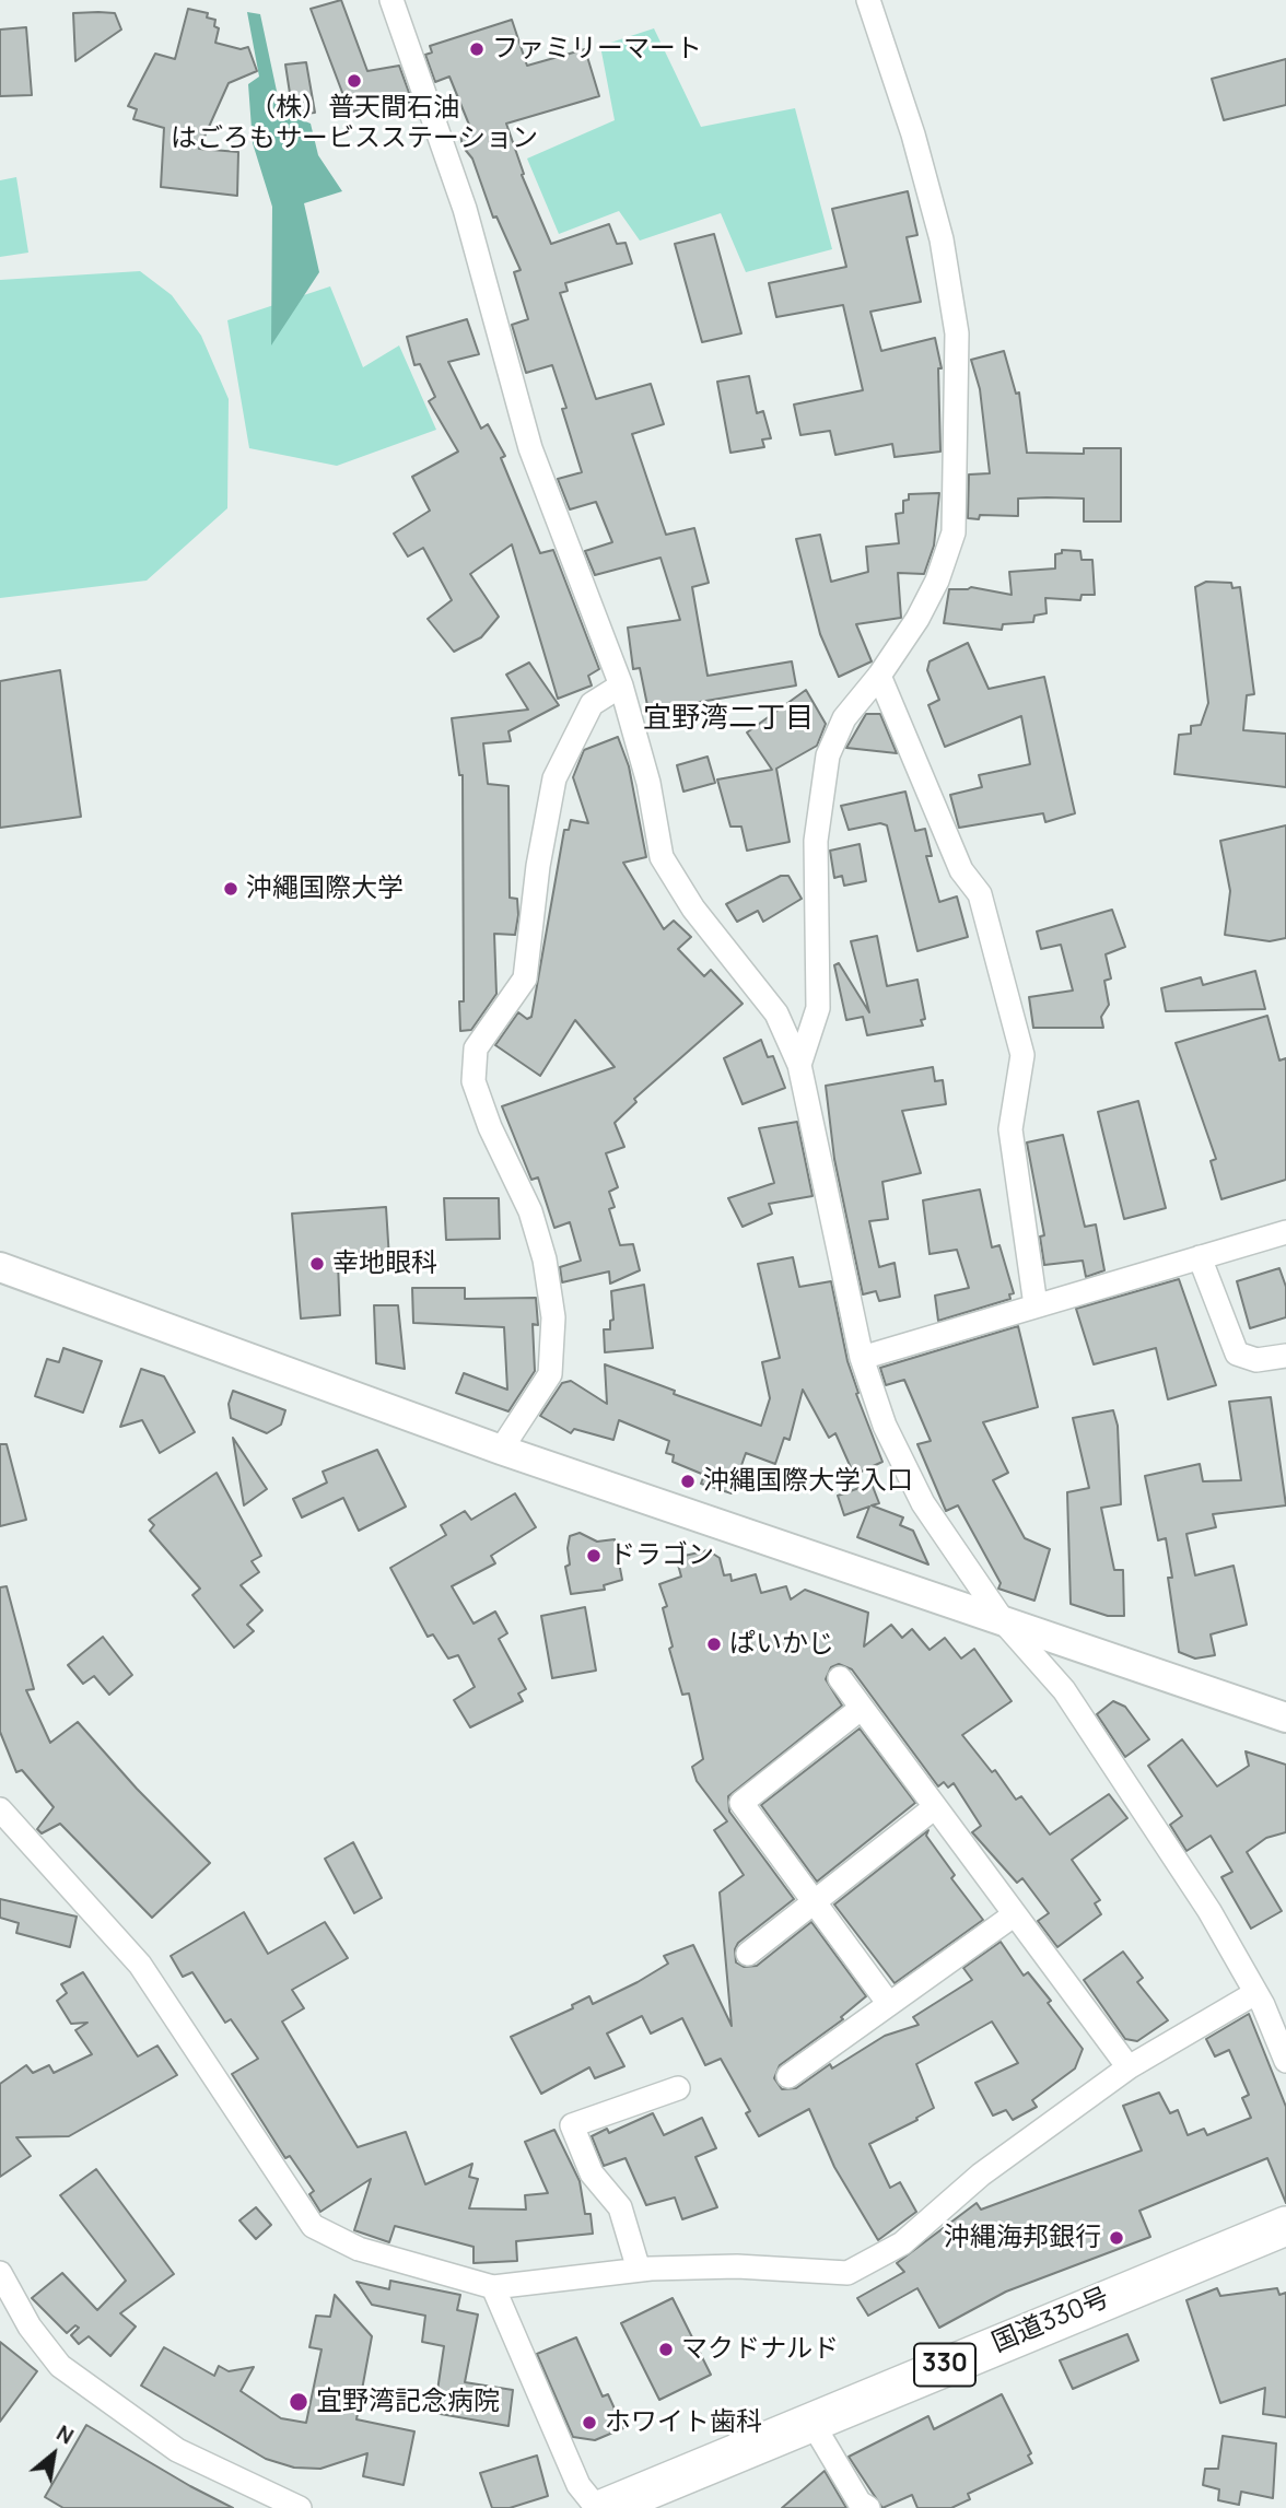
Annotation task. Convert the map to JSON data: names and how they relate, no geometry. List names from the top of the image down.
{
  "streets": {
    "highway": ["国道330号", "330"]
  },
  "districts": ["宜野湾二丁目"],
  "places": [
    "ファミリーマート",
    "（株）普天間石油 はごろもサービスステーション",
    "沖繩国際大学",
    "幸地眼科",
    "沖縄国際大学入口",
    "ドラゴン",
    "ぱいかじ",
    "沖縄海邦銀行",
    "マクドナルド",
    "宜野湾記念病院",
    "ホワイト歯科"
  ],
  "north": "top right"
}
